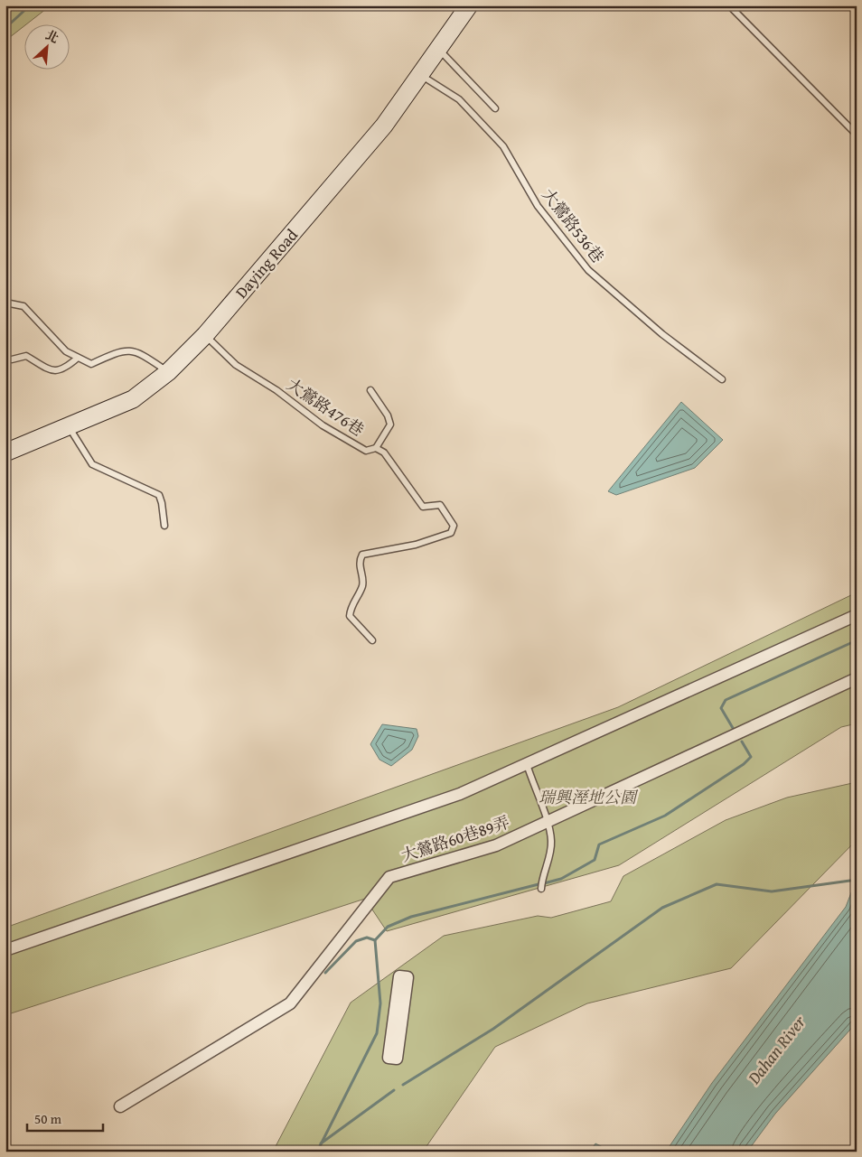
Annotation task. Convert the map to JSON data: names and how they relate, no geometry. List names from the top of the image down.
{
  "streets": {
    "street": ["Daying Road", "大鶯路60巷89弄"],
    "lane": ["大鶯路536巷", "大鶯路476巷"]
  },
  "crossings": [
    ["大鶯路536巷", "Daying Road"],
    ["Daying Road", "大鶯路476巷"]
  ],
  "water": ["Dahan River"],
  "parks": ["瑞興溼地公園"],
  "scale_bar": "50 m",
  "north": "top right"
}
